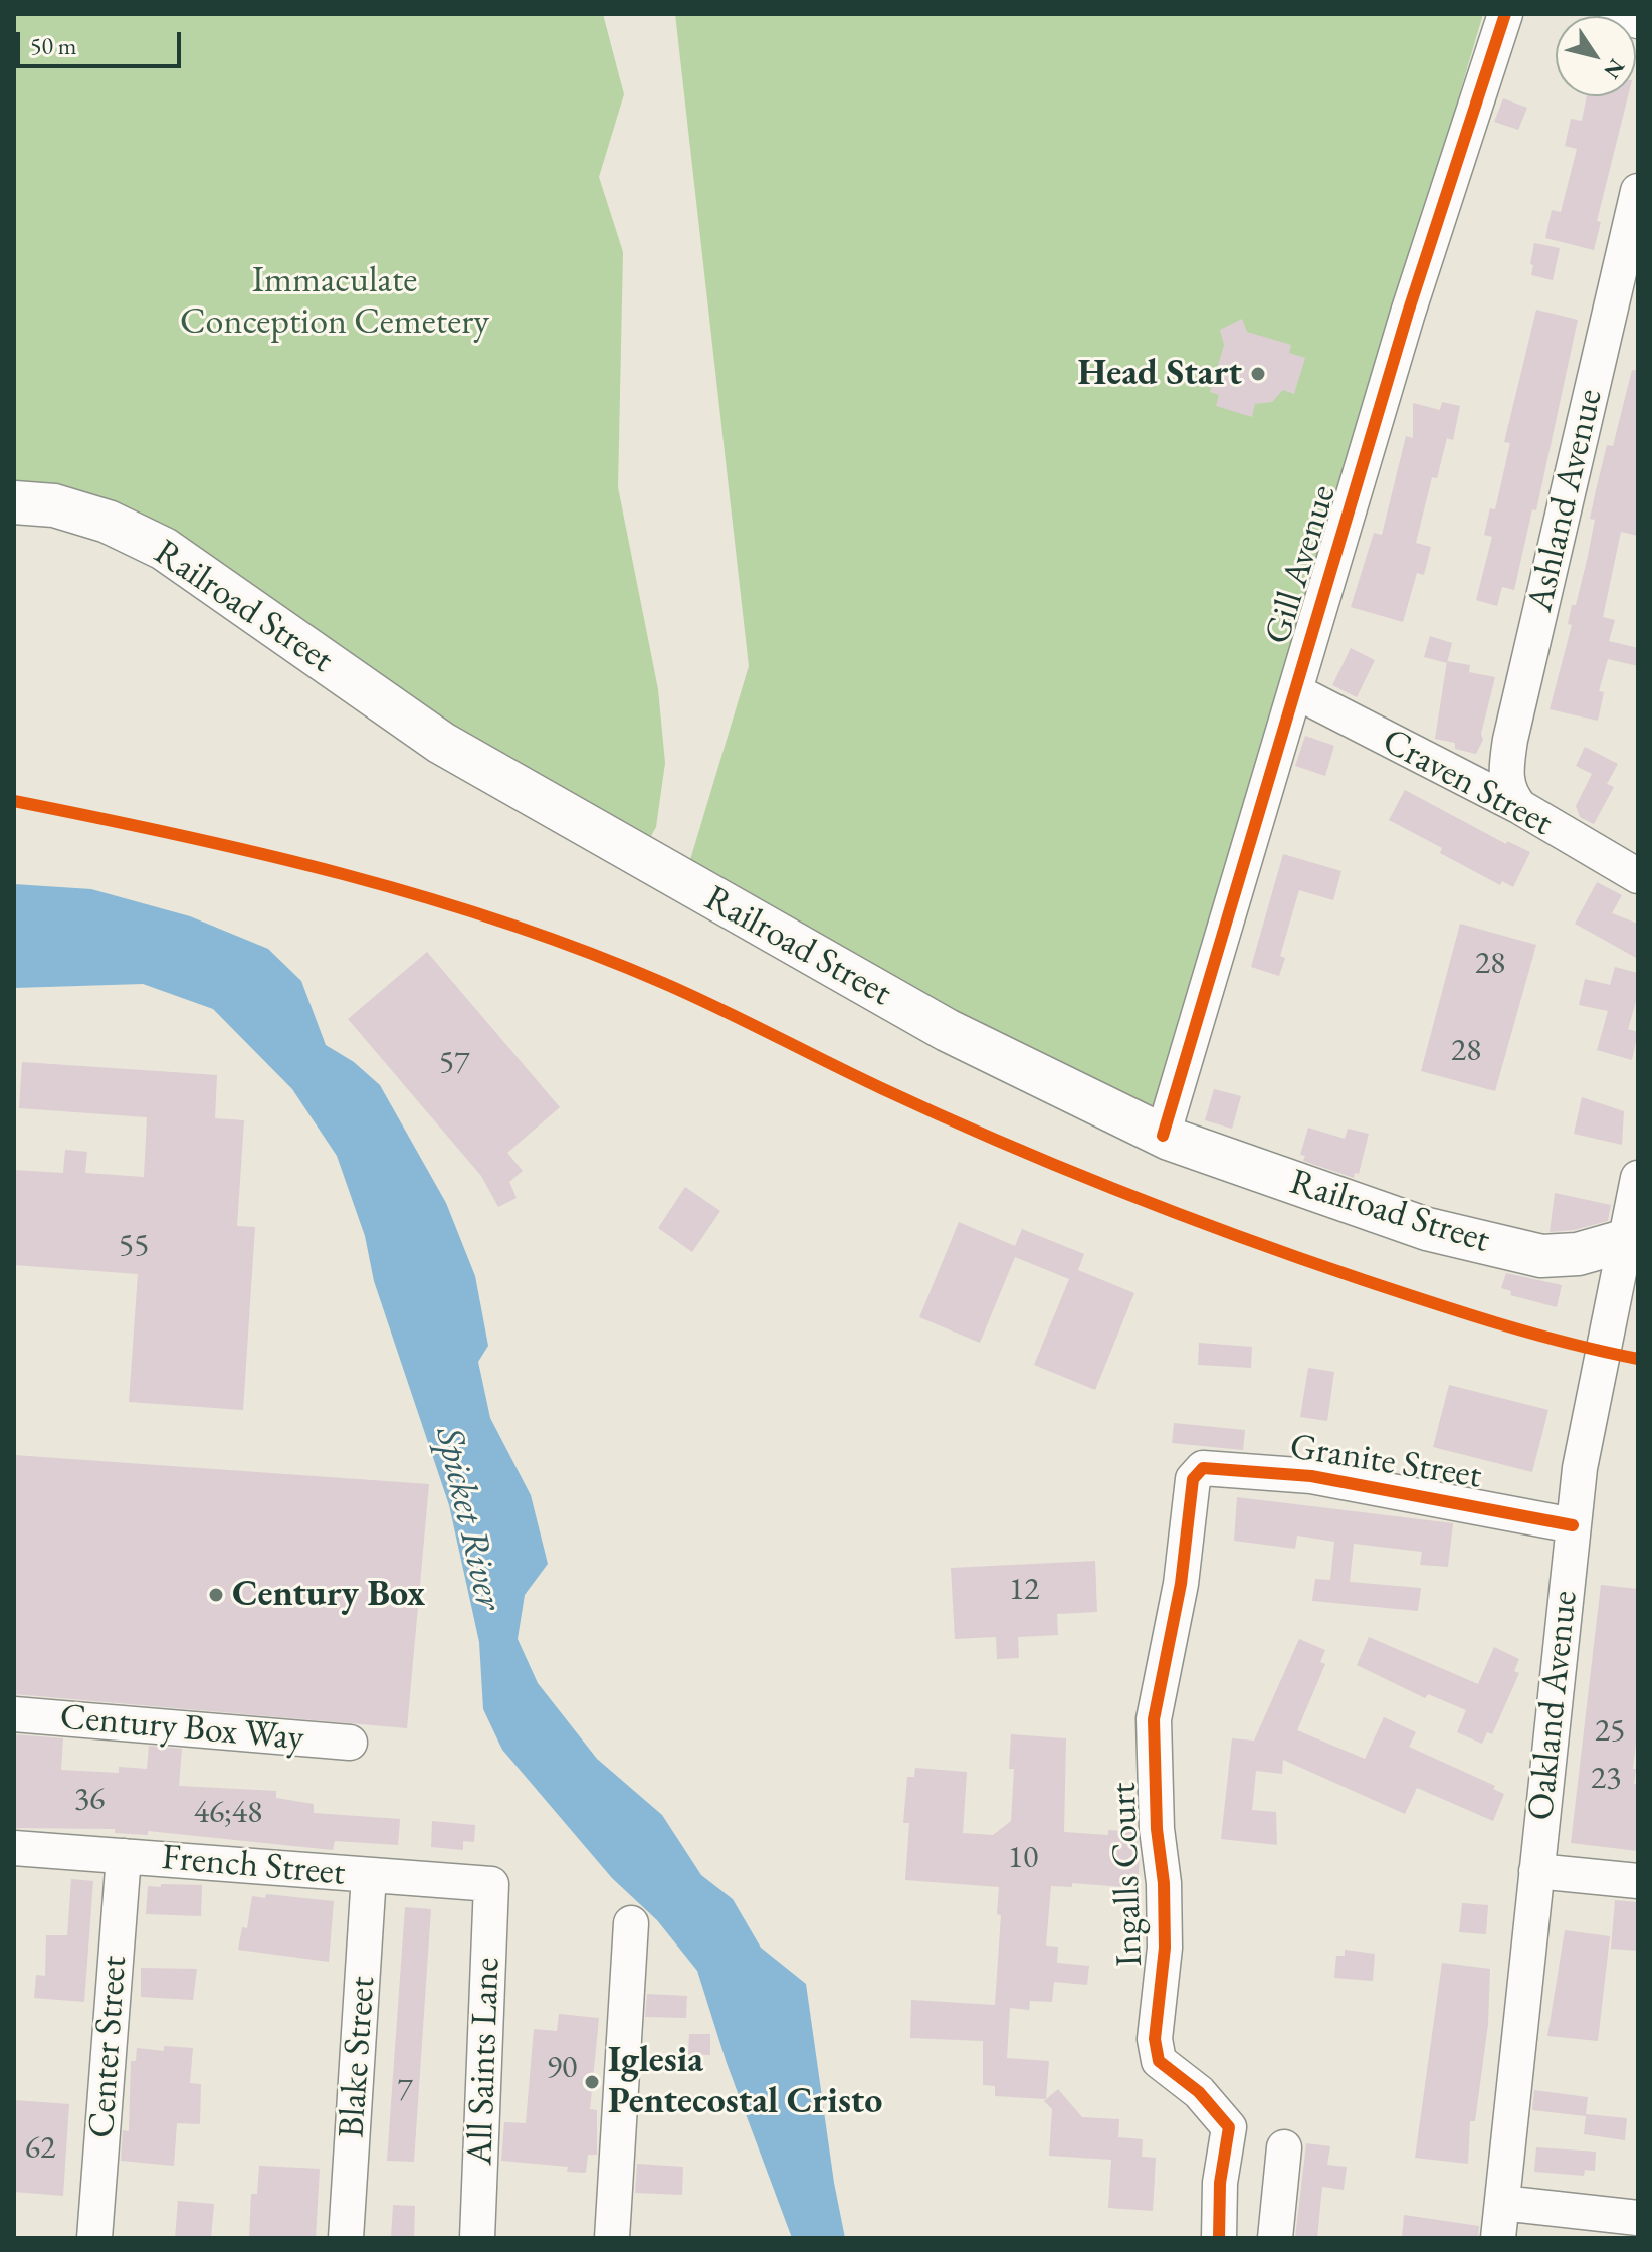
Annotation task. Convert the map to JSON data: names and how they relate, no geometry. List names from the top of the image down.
{
  "streets": {
    "main road": ["Railroad Street"],
    "street": [
      "Ashland Avenue",
      "Gill Avenue",
      "Craven Street",
      "Granite Street",
      "Oakland Avenue",
      "Century Box Way",
      "French Street",
      "Ingalls Court",
      "Center Street",
      "Blake Street",
      "All Saints Lane"
    ]
  },
  "crossings": [
    ["Ashland Avenue", "Craven Street"],
    ["Gill Avenue", "Railroad Street"],
    ["Gill Avenue", "Craven Street"],
    ["Railroad Street", "Oakland Avenue"],
    ["Granite Street", "Oakland Avenue"],
    ["Granite Street", "Ingalls Court"],
    ["French Street", "Center Street"],
    ["French Street", "Blake Street"],
    ["French Street", "All Saints Lane"]
  ],
  "water": ["Spicket River"],
  "parks": ["Immaculate Conception Cemetery"],
  "places": ["Head Start", "Century Box", "Iglesia Pentecostal Cristo"],
  "house_numbers": [
    "28",
    "28",
    "57",
    "55",
    "12",
    "25",
    "23",
    "36",
    "46;48",
    "10",
    "90",
    "7",
    "62"
  ],
  "scale_bar": "50 m",
  "north": "bottom right"
}
